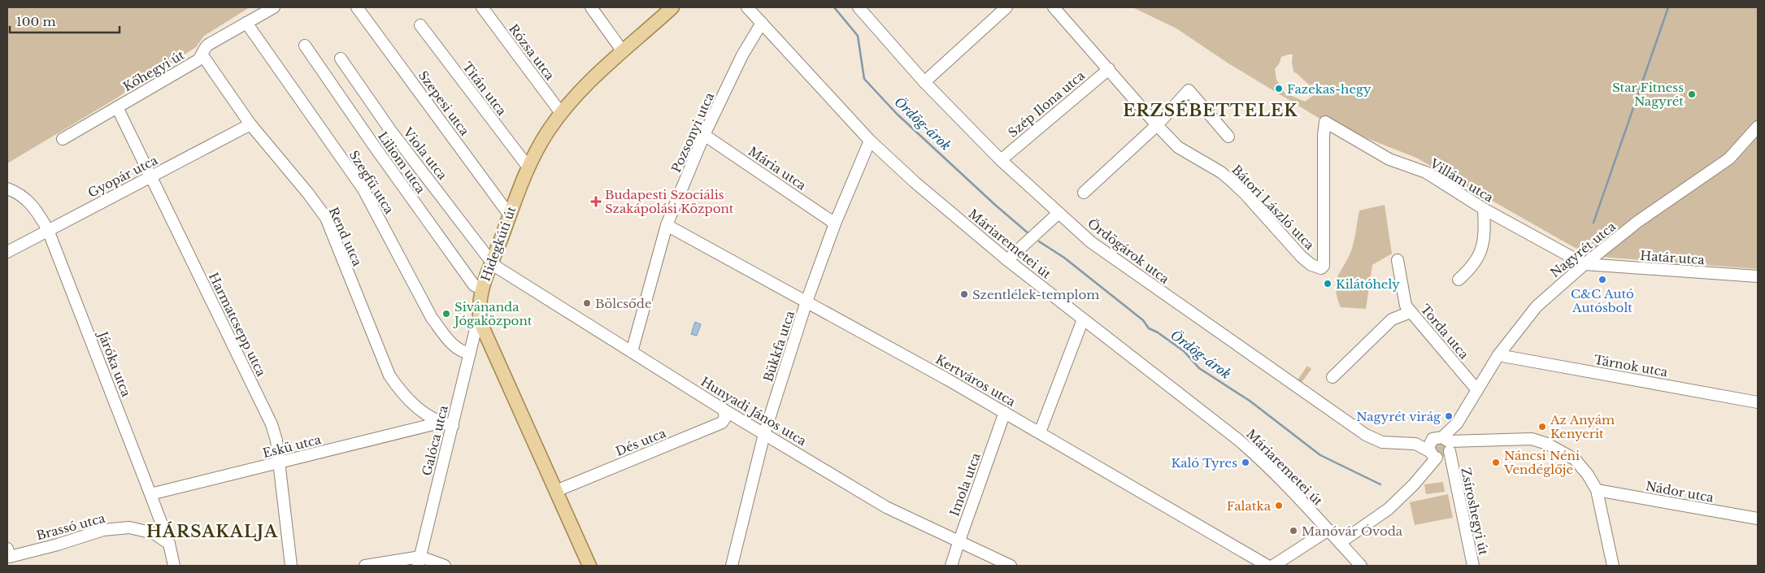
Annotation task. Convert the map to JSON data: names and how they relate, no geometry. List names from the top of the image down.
{
  "streets": {
    "main road": ["Hidegkúti út"],
    "street": [
      "Rózsa utca",
      "Kőhegyi út",
      "Titán utca",
      "Szepesi utca",
      "Szép Ilona utca",
      "Pozsonyi utca",
      "Viola utca",
      "Liliom utca",
      "Mária utca",
      "Gyopár utca",
      "Villám utca",
      "Szegfű utca",
      "Bátori László utca",
      "Rend utca",
      "Máriaremetei út",
      "Nagyrét utca",
      "Ördögárok utca",
      "Határ utca",
      "Harmatcsepp utca",
      "Torda utca",
      "Bükkfa utca",
      "Járóka utca",
      "Tárnok utca",
      "Kertváros utca",
      "Hunyadi János utca",
      "Galóca utca",
      "Dés utca",
      "Eskü utca",
      "Imola utca",
      "Nádor utca",
      "Zsíroshegyi út",
      "Brassó utca"
    ]
  },
  "crossings": [
    ["Rózsa utca", "Hidegkúti út"],
    ["Kőhegyi út", "Szegfű utca"],
    ["Kőhegyi út", "Rend utca"],
    ["Kőhegyi út", "Harmatcsepp utca"],
    ["Titán utca", "Hidegkúti út"],
    ["Szepesi utca", "Hidegkúti út"],
    ["Szép Ilona utca", "Bátori László utca"],
    ["Szép Ilona utca", "Ördögárok utca"],
    ["Pozsonyi utca", "Mária utca"],
    ["Pozsonyi utca", "Máriaremetei út"],
    ["Pozsonyi utca", "Kertváros utca"],
    ["Pozsonyi utca", "Hunyadi János utca"],
    ["Viola utca", "Hidegkúti út"],
    ["Viola utca", "Hunyadi János utca"],
    ["Liliom utca", "Hidegkúti út"],
    ["Mária utca", "Bükkfa utca"],
    ["Gyopár utca", "Rend utca"],
    ["Gyopár utca", "Harmatcsepp utca"],
    ["Gyopár utca", "Járóka utca"],
    ["Villám utca", "Bátori László utca"],
    ["Villám utca", "Nagyrét utca"],
    ["Villám utca", "Határ utca"],
    ["Szegfű utca", "Galóca utca"],
    ["Rend utca", "Galóca utca"],
    ["Rend utca", "Eskü utca"],
    ["Hidegkúti út", "Hunyadi János utca"],
    ["Hidegkúti út", "Galóca utca"],
    ["Hidegkúti út", "Dés utca"],
    ["Máriaremetei út", "Nagyrét utca"],
    ["Máriaremetei út", "Bükkfa utca"],
    ["Nagyrét utca", "Ördögárok utca"],
    ["Nagyrét utca", "Határ utca"],
    ["Nagyrét utca", "Torda utca"],
    ["Nagyrét utca", "Tárnok utca"],
    ["Nagyrét utca", "Zsíroshegyi út"],
    ["Ördögárok utca", "Nádor utca"],
    ["Ördögárok utca", "Zsíroshegyi út"],
    ["Harmatcsepp utca", "Eskü utca"],
    ["Bükkfa utca", "Kertváros utca"],
    ["Bükkfa utca", "Hunyadi János utca"],
    ["Járóka utca", "Eskü utca"],
    ["Járóka utca", "Brassó utca"],
    ["Kertváros utca", "Imola utca"],
    ["Hunyadi János utca", "Dés utca"],
    ["Hunyadi János utca", "Imola utca"]
  ],
  "districts": ["ERZSÉBETTELEK", "HÁRSAKALJA"],
  "water": ["Ördög-árok"],
  "places": {
    "other": [
      "Fazekas-hegy",
      "Star Fitness Nagyrét",
      "C&C Autó Autósbolt",
      "Kilátóhely",
      "Szentlélek-templom",
      "Bölcsőde",
      "Sivánanda Jógaközpont",
      "Nagyrét virág",
      "Az Anyám Kenyerit",
      "Kaló Tyres",
      "Náncsi Néni Vendéglője",
      "Falatka",
      "Manóvár Óvoda"
    ],
    "health": ["Budapesti Szociális Szakápolási Központ"]
  },
  "scale_bar": "100 m"
}
